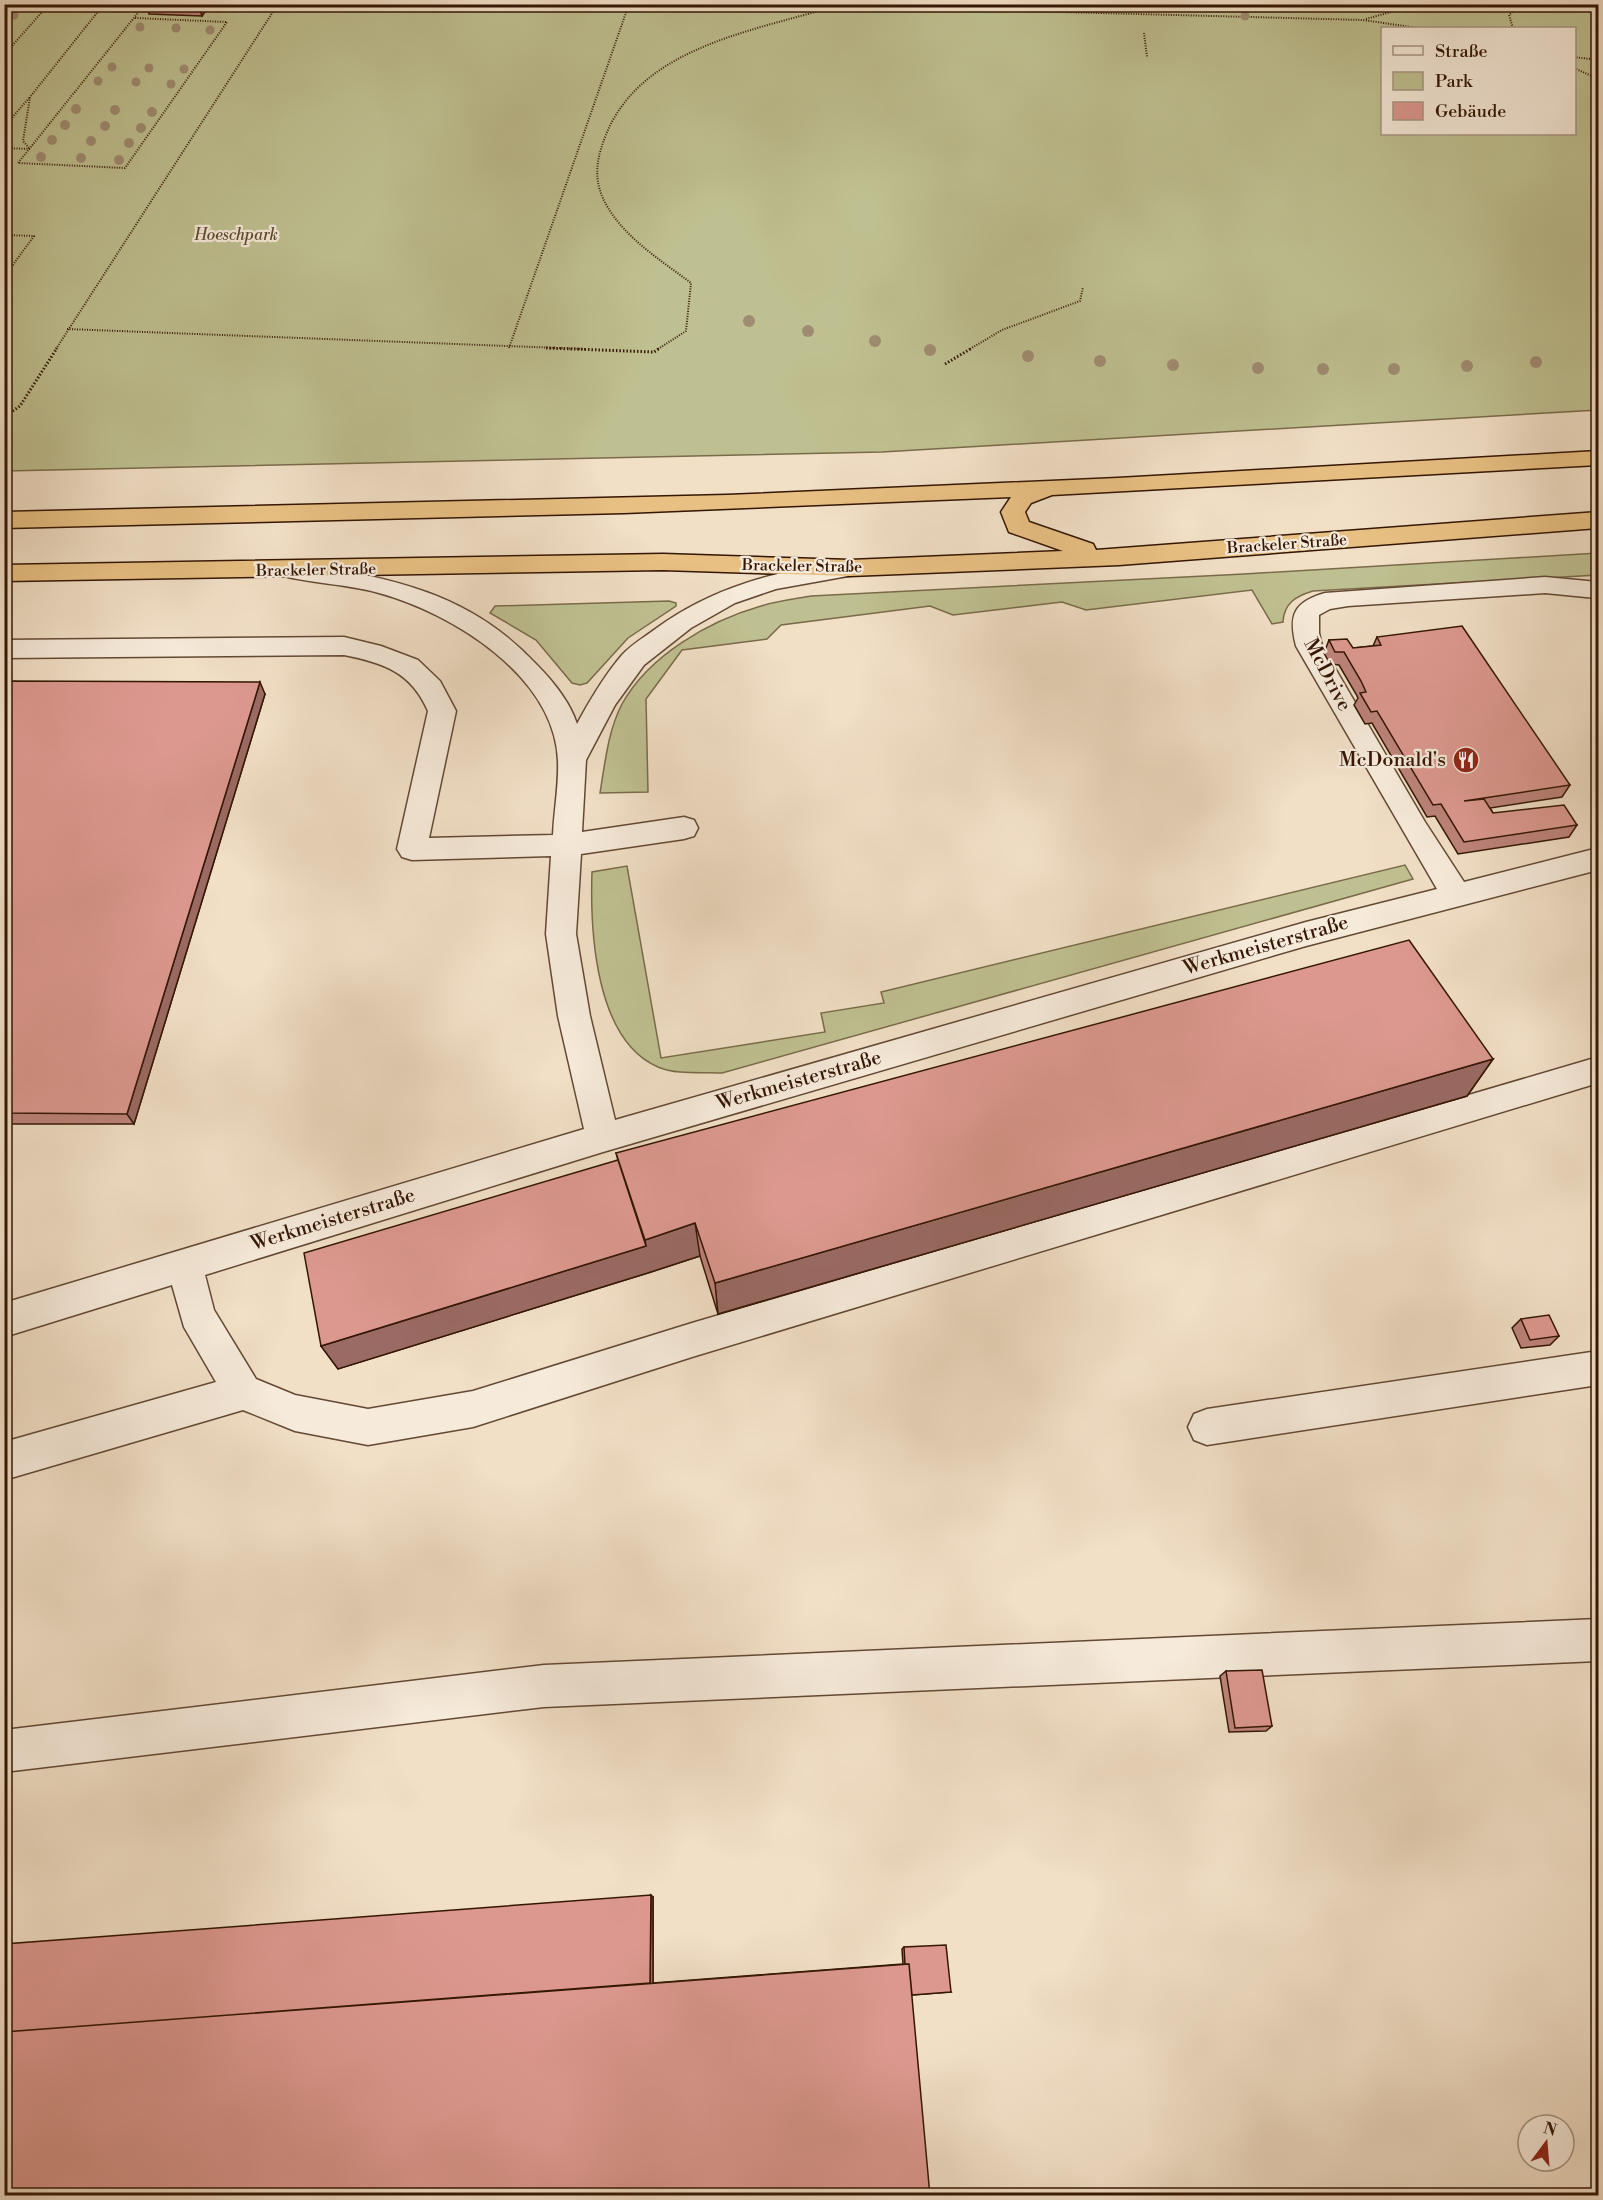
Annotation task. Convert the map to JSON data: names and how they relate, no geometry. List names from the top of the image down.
{
  "streets": {
    "highway": ["Brackeler Straße"],
    "street": ["McDrive", "Werkmeisterstraße"]
  },
  "crossings": [
    ["McDrive", "Werkmeisterstraße"]
  ],
  "parks": ["Hoeschpark"],
  "places": {
    "restaurant": ["McDonald's"]
  },
  "legend": ["Straße", "Park", "Gebäude"],
  "north": "top"
}
